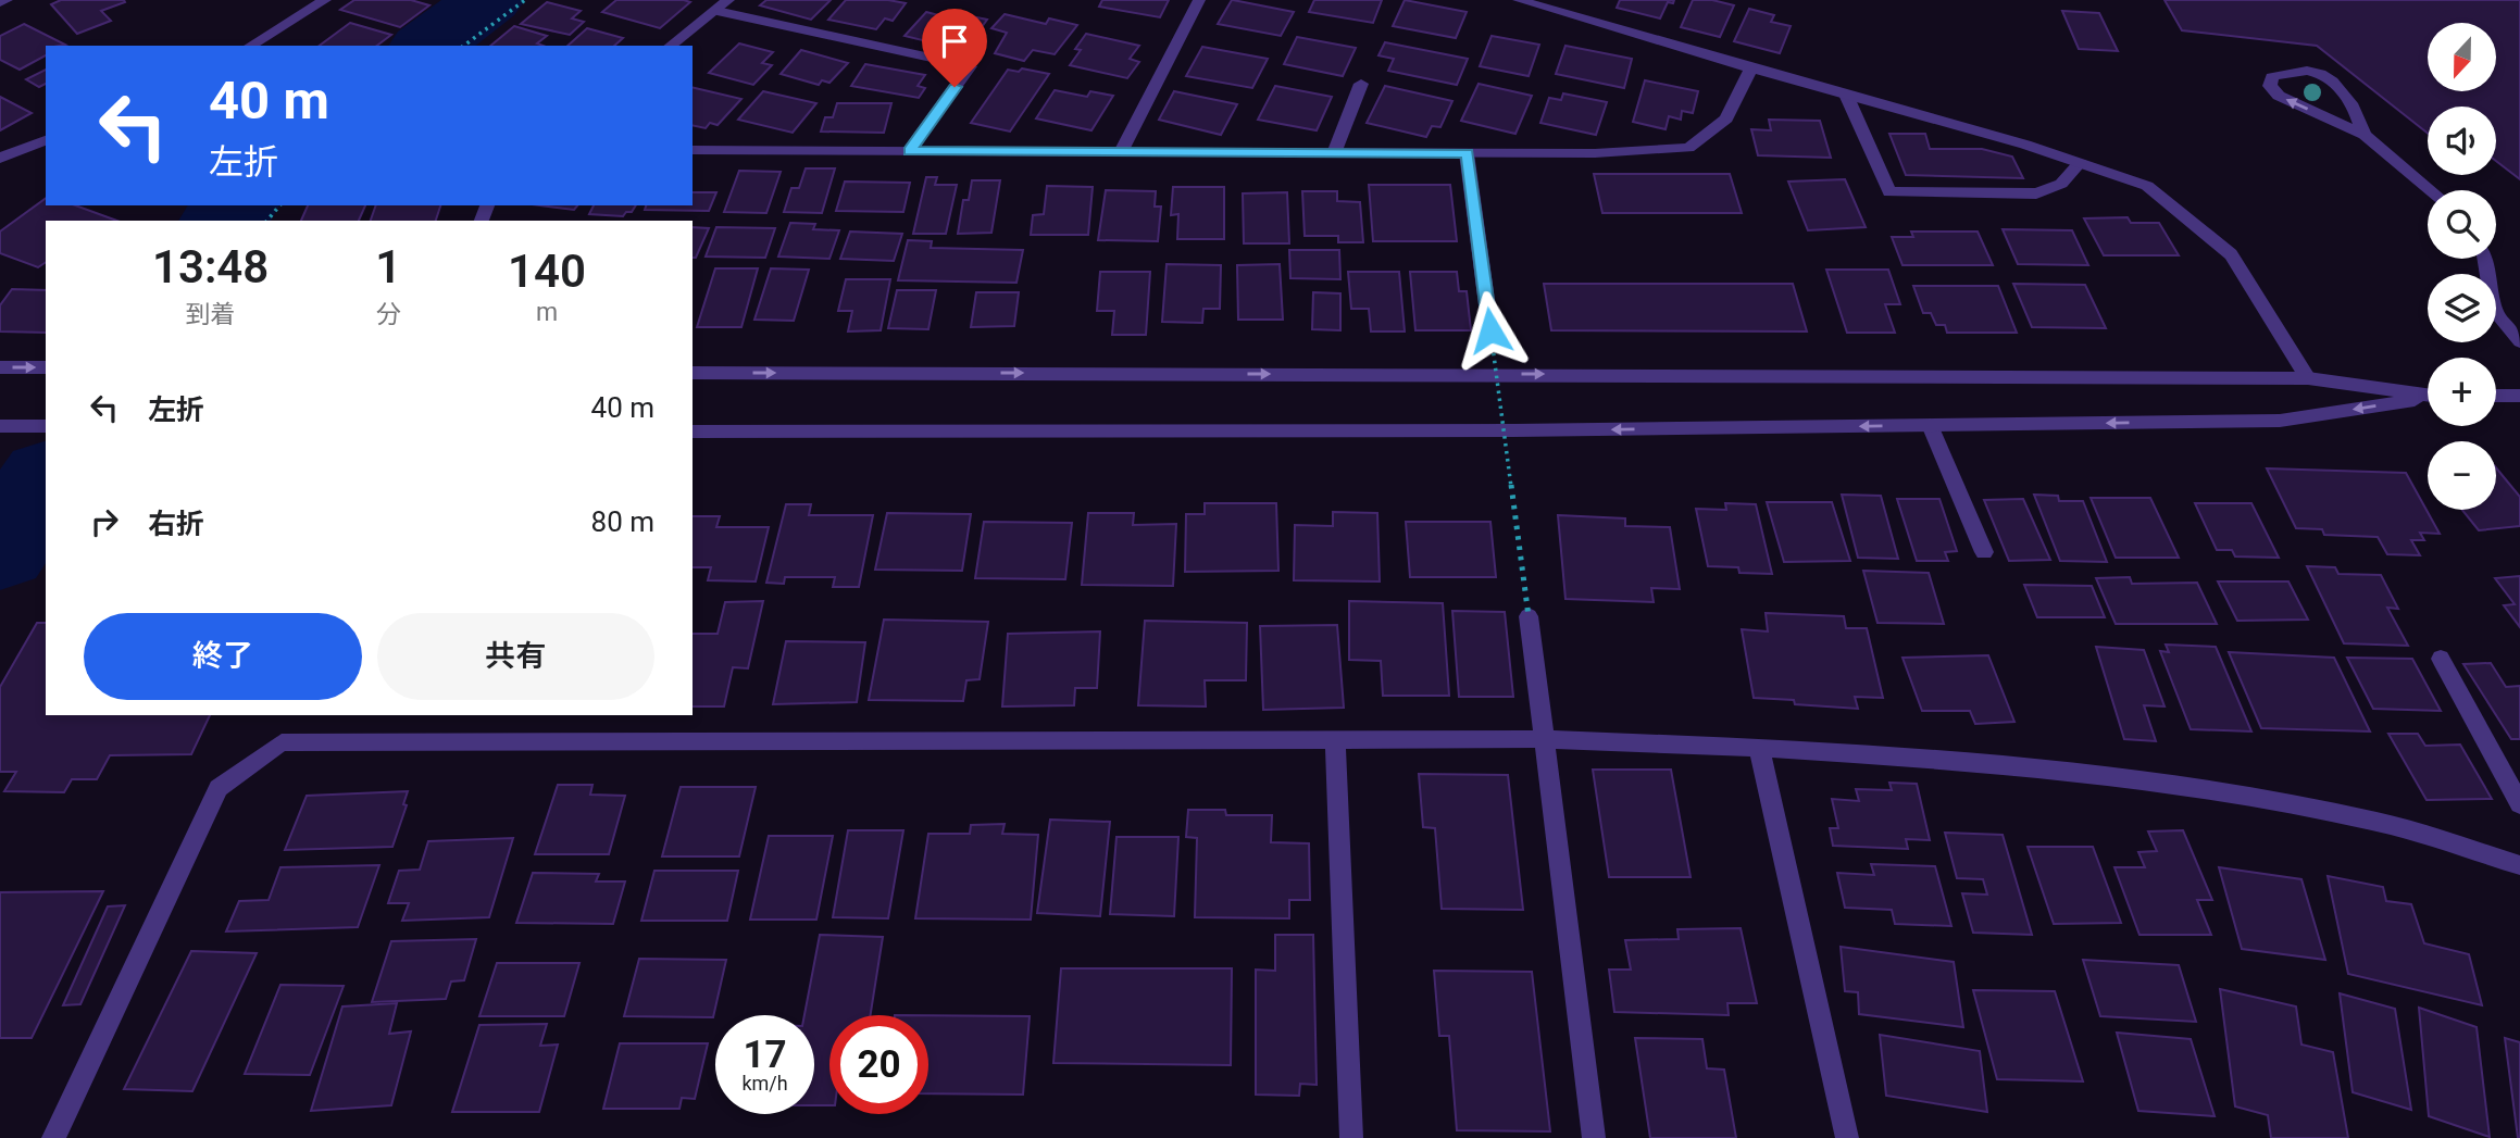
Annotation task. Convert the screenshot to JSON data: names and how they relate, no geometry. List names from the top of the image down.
{
  "north": "bottom",
  "page": {
    "map_buttons": ["+", "−"],
    "turn": ["40 m", "左折"],
    "eta": [
      "13:48",
      "到着",
      "1",
      "分",
      "140",
      "m"
    ],
    "list": [
      {
        "name": "左折",
        "value": "40 m"
      },
      {
        "name": "右折",
        "value": "80 m"
      }
    ],
    "buttons": ["終了", "共有"],
    "speed": "17 km/h",
    "limit": "20"
  }
}
